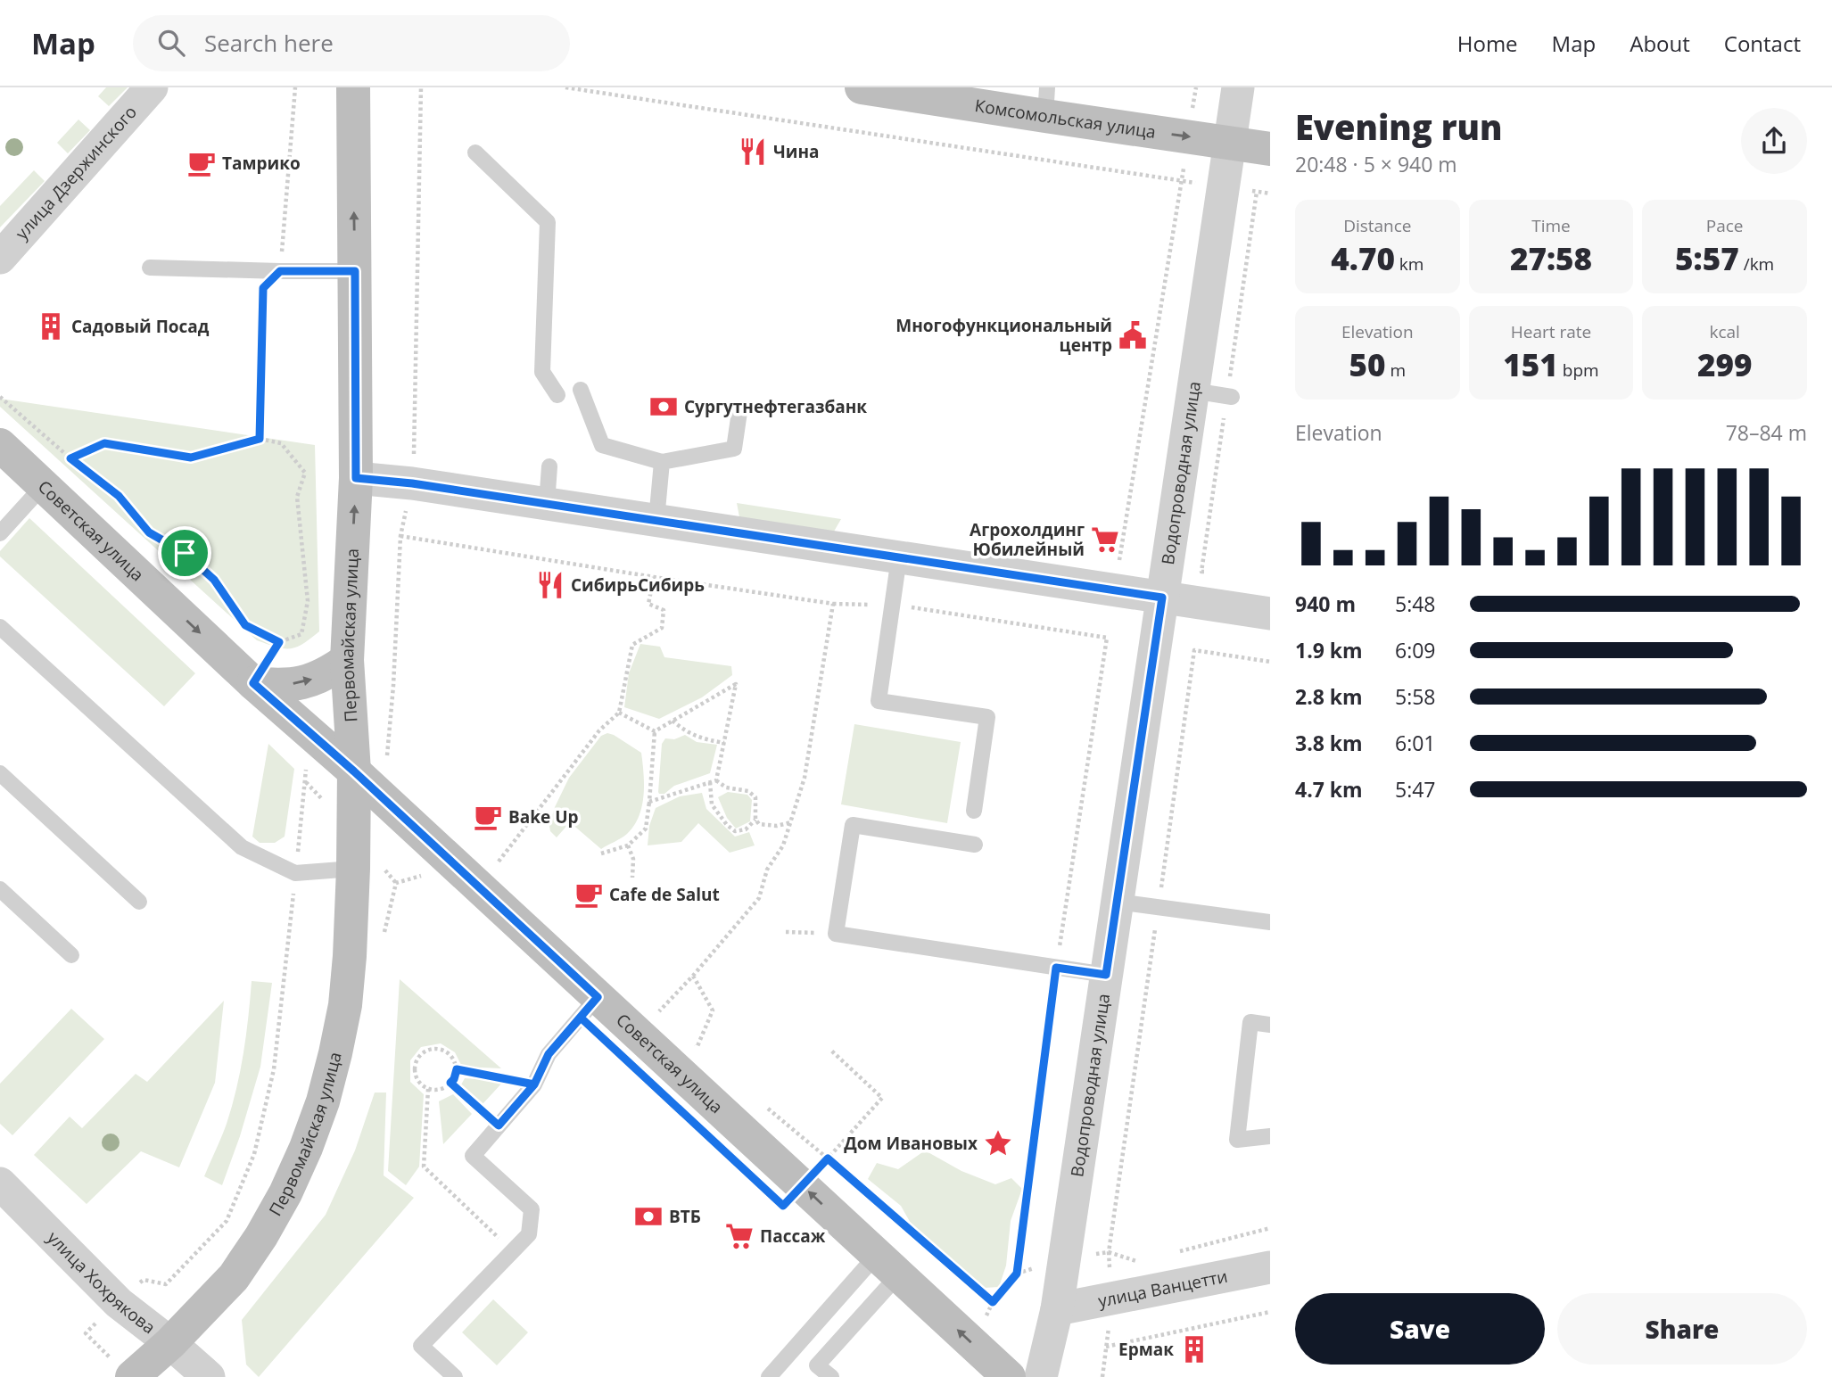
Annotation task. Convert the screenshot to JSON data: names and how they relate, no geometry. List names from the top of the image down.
{
  "streets": {
    "main road": ["Комсомольская улица", "Советская улица", "Первомайская улица"],
    "street": [
      "улица Дзержинского",
      "Водопроводная улица",
      "улица Хохрякова",
      "улица Ванцетти"
    ]
  },
  "crossings": [
    ["Комсомольская улица", "Водопроводная улица"],
    ["Водопроводная улица", "улица Ванцетти"],
    ["Советская улица", "Первомайская улица"],
    ["Первомайская улица", "улица Хохрякова"]
  ],
  "one_way": ["Комсомольская улица"],
  "places": {
    "restaurant": ["Чина", "СибирьСибирь"],
    "cafe": ["Тамрико", "Bake Up", "Cafe de Salut"],
    "building": ["Садовый Посад", "Ермак"],
    "public building": ["Многофункциональный центр"],
    "bank": ["Сургутнефтегазбанк", "ВТБ"],
    "supermarket": ["Агрохолдинг Юбилейный", "Пассаж"],
    "place": ["Дом Ивановых"]
  },
  "page": {
    "header": "Map",
    "search": "Search here",
    "nav": [
      "Home",
      "Map",
      "About",
      "Contact"
    ],
    "heading": ["Evening run", "20:48 · 5 × 940 m"],
    "stats": [
      ["Distance", "4.70 km"],
      ["Time", "27:58"],
      ["Pace", "5:57 /km"],
      ["Elevation", "50 m"],
      ["Heart rate", "151 bpm"],
      ["kcal", "299"]
    ],
    "chart": ["Elevation", "78–84 m"],
    "list": [
      {
        "name": "940 m",
        "note": "5:48"
      },
      {
        "name": "1.9 km",
        "note": "6:09"
      },
      {
        "name": "2.8 km",
        "note": "5:58"
      },
      {
        "name": "3.8 km",
        "note": "6:01"
      },
      {
        "name": "4.7 km",
        "note": "5:47"
      }
    ],
    "buttons": ["Save", "Share"]
  }
}
